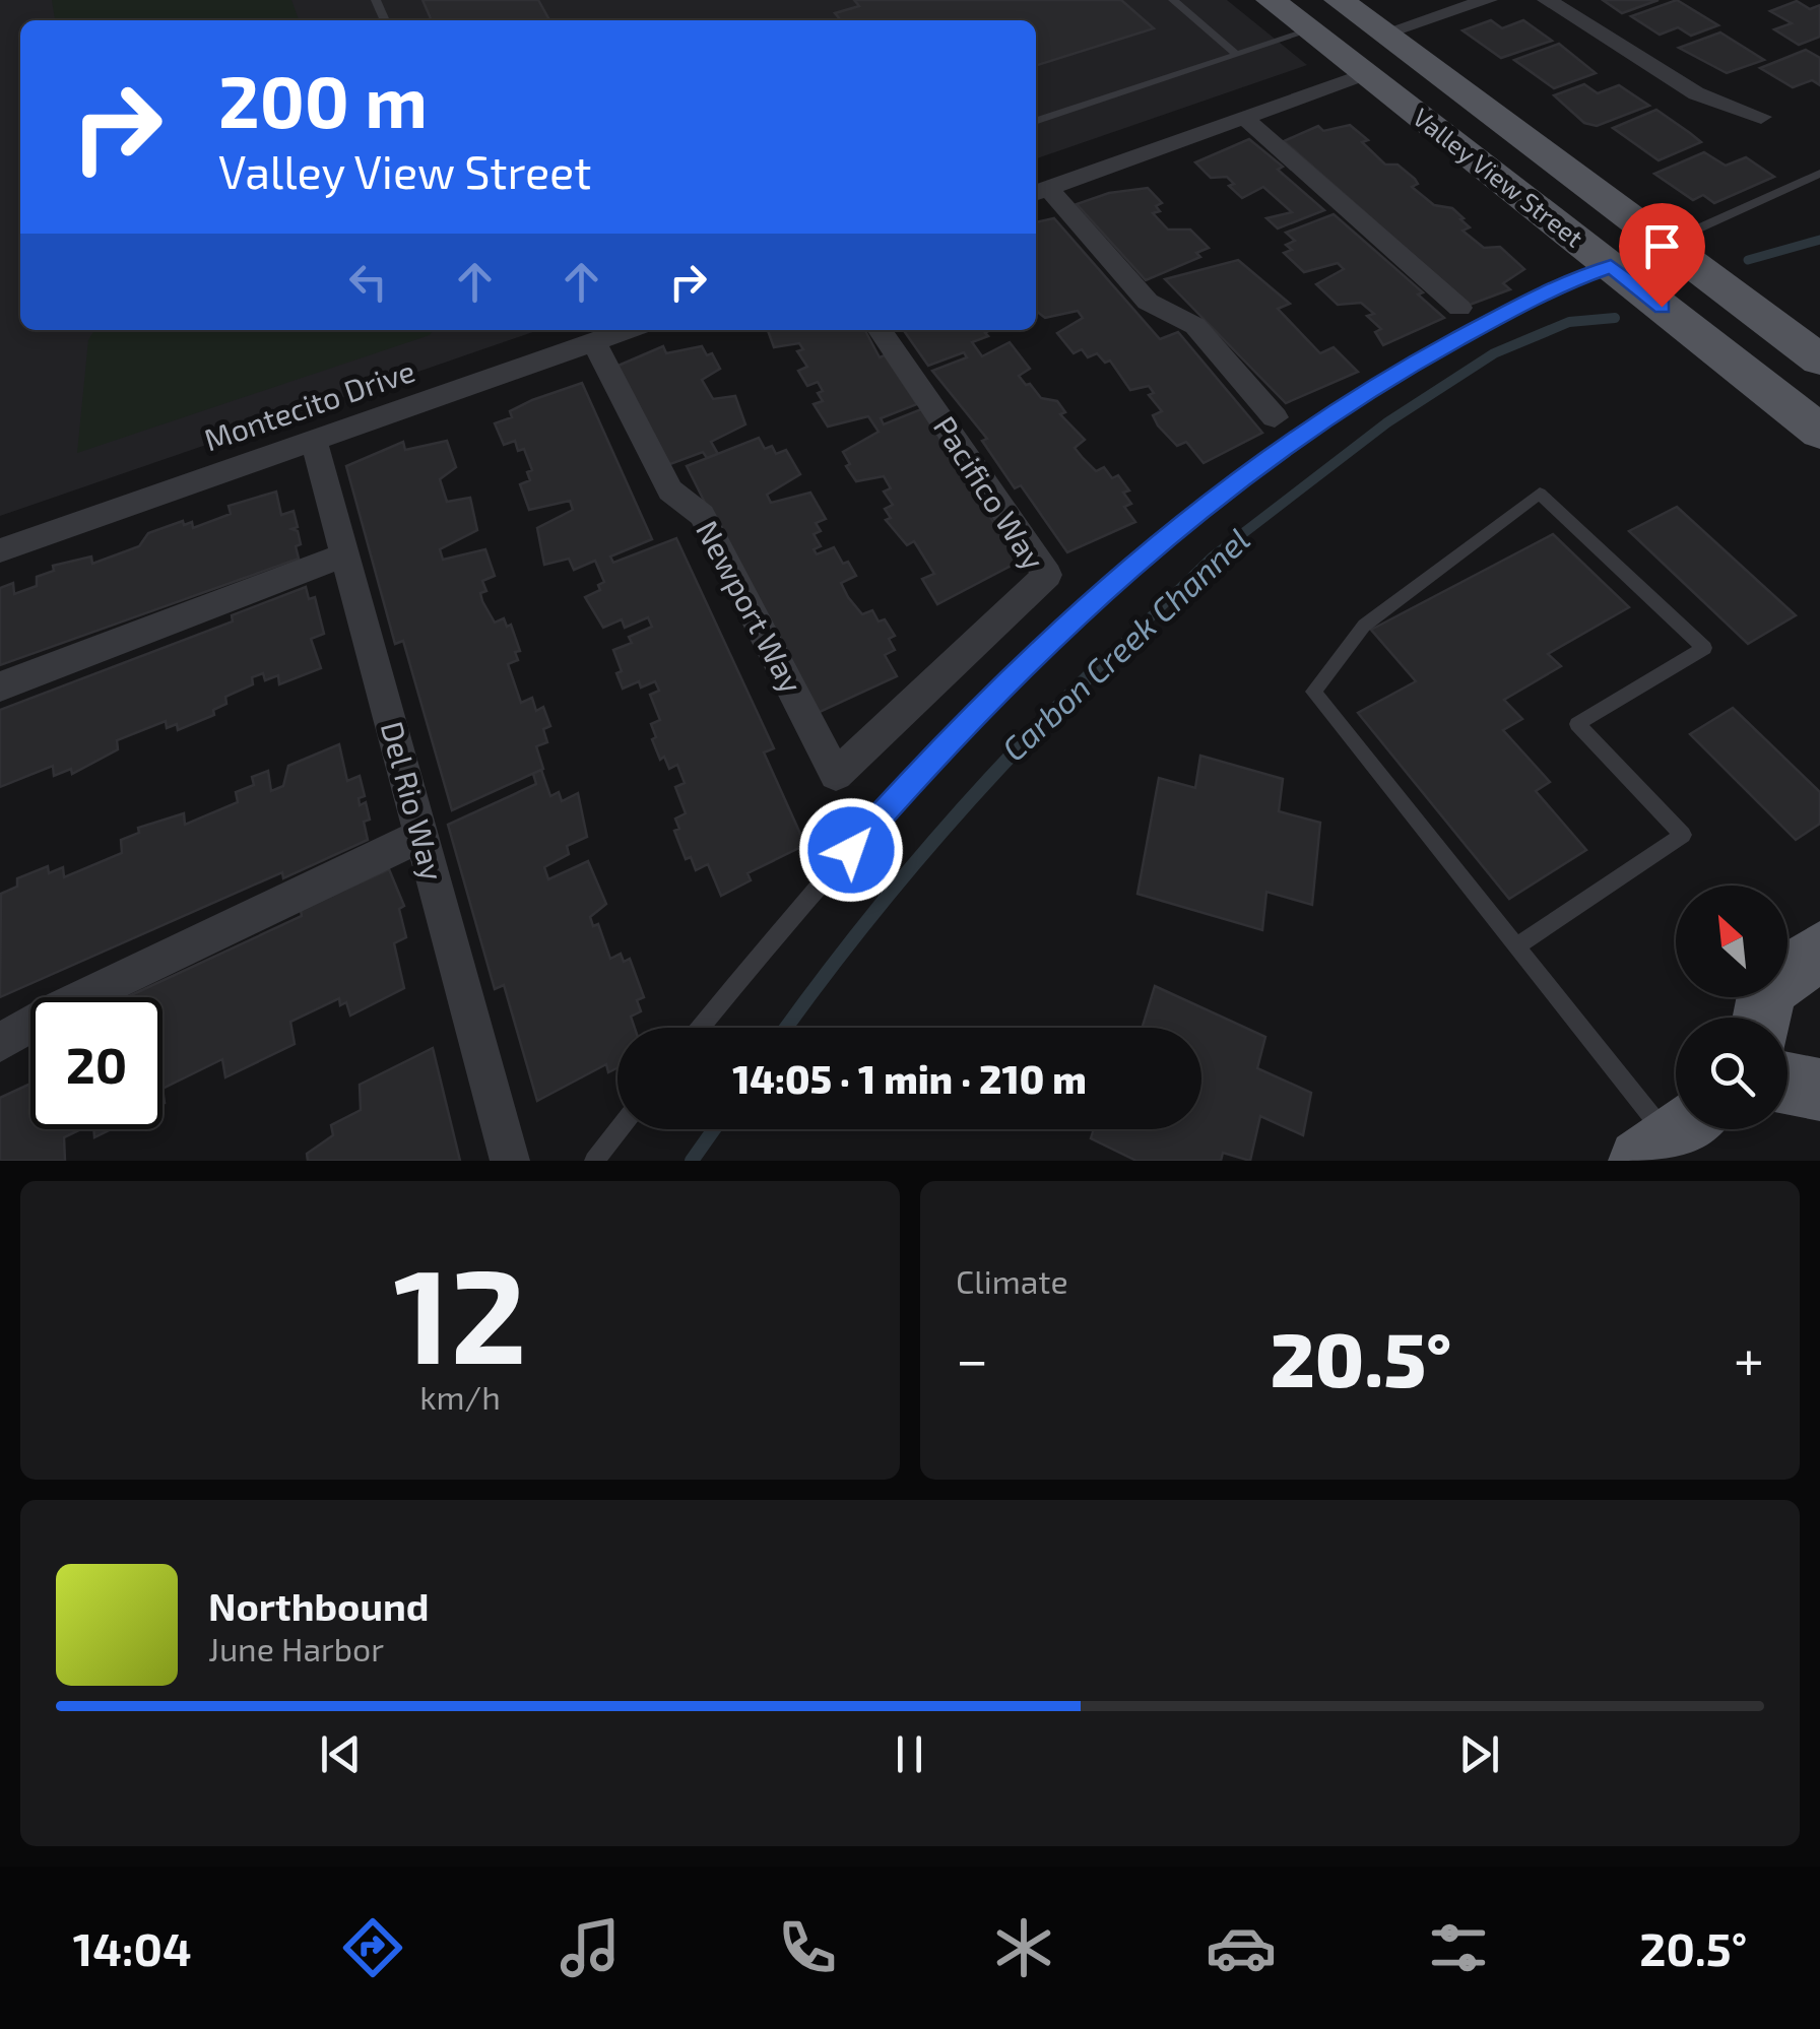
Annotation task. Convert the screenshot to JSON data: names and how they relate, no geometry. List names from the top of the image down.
{
  "streets": {
    "main road": ["Valley View Street"],
    "street": [
      "Montecito Drive",
      "Pacifico Way",
      "Newport Way",
      "Del Rio Way"
    ]
  },
  "crossings": [
    ["Montecito Drive", "Newport Way"],
    ["Montecito Drive", "Del Rio Way"],
    ["Pacifico Way", "Newport Way"]
  ],
  "water": ["Carbon Creek Channel"],
  "north": "top left",
  "page": {
    "turn": ["200 m", "Valley View Street"],
    "limit": "20",
    "trip": "14:05 · 1 min · 210 m",
    "tile": [
      ["12", "km/h"],
      "Climate"
    ],
    "heat": ["−", "20.5°", "+"],
    "song": ["Northbound", "June Harbor"],
    "tabs": ["14:04", "20.5°"]
  }
}
